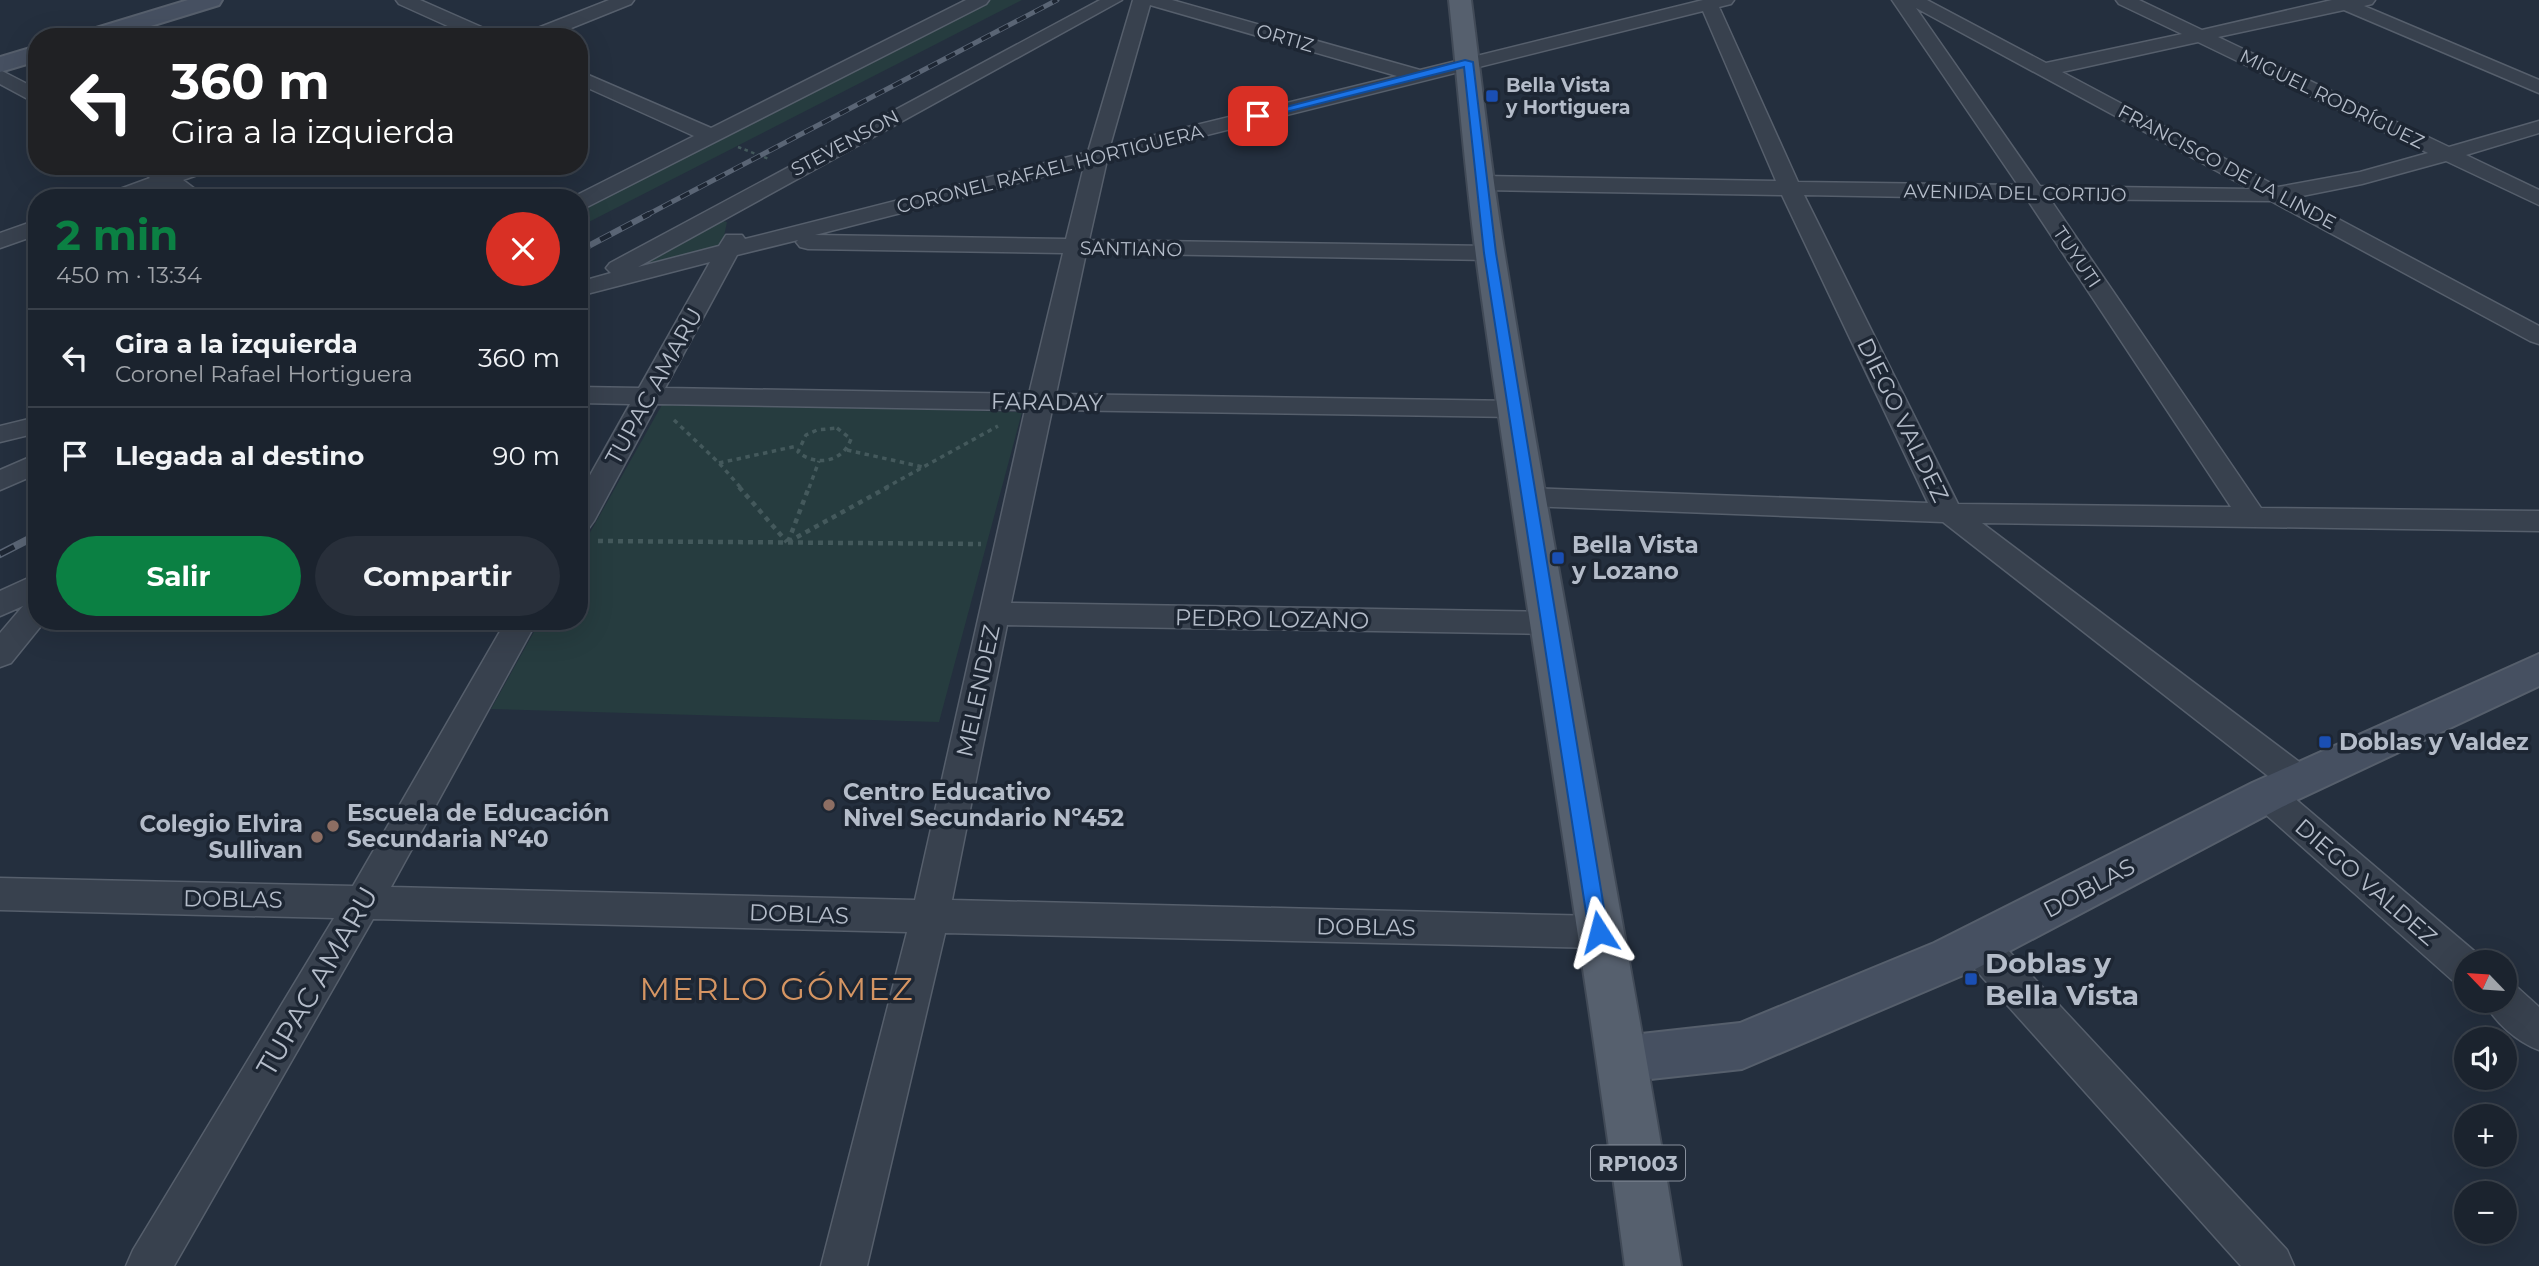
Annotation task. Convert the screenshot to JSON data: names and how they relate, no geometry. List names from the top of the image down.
{
  "streets": {
    "main road": ["RP1003"],
    "street": [
      "ORTIZ",
      "MIGUEL RODRÍGUEZ",
      "STEVENSON",
      "FRANCISCO DE LA LINDE",
      "CORONEL RAFAEL HORTIGUERA",
      "AVENIDA DEL CORTIJO",
      "SANTIANO",
      "TUYUTI",
      "TUPAC AMARU",
      "FARADAY",
      "DIEGO VALDEZ",
      "PEDRO LOZANO",
      "MELENDEZ",
      "DOBLAS"
    ]
  },
  "crossings": [
    ["ORTIZ", "CORONEL RAFAEL HORTIGUERA"],
    ["MIGUEL RODRÍGUEZ", "AVENIDA DEL CORTIJO"],
    ["STEVENSON", "TUPAC AMARU"],
    ["FRANCISCO DE LA LINDE", "AVENIDA DEL CORTIJO"],
    ["CORONEL RAFAEL HORTIGUERA", "SANTIANO"],
    ["CORONEL RAFAEL HORTIGUERA", "TUPAC AMARU"],
    ["CORONEL RAFAEL HORTIGUERA", "DIEGO VALDEZ"],
    ["CORONEL RAFAEL HORTIGUERA", "MELENDEZ"],
    ["CORONEL RAFAEL HORTIGUERA", "RP1003"],
    ["AVENIDA DEL CORTIJO", "TUYUTI"],
    ["AVENIDA DEL CORTIJO", "DIEGO VALDEZ"],
    ["AVENIDA DEL CORTIJO", "RP1003"],
    ["SANTIANO", "MELENDEZ"],
    ["SANTIANO", "RP1003"],
    ["TUPAC AMARU", "FARADAY"],
    ["TUPAC AMARU", "DOBLAS"],
    ["FARADAY", "MELENDEZ"],
    ["FARADAY", "RP1003"],
    ["DIEGO VALDEZ", "DOBLAS"],
    ["PEDRO LOZANO", "MELENDEZ"],
    ["PEDRO LOZANO", "RP1003"],
    ["MELENDEZ", "DOBLAS"],
    ["DOBLAS", "RP1003"]
  ],
  "districts": ["MERLO GÓMEZ"],
  "places": {
    "transit": [
      "Bella Vista y Hortiguera",
      "Bella Vista y Lozano",
      "Doblas y Valdez",
      "Doblas y Bella Vista"
    ],
    "other": ["Centro Educativo Nivel Secundario Nº452", "Escuela de Educación Secundaria Nº40", "Colegio Elvira Sullivan"]
  },
  "north": "top left",
  "page": {
    "turn": ["360 m", "Gira a la izquierda"],
    "heading": ["2 min", "450 m · 13:34"],
    "list": [
      {
        "name": "Gira a la izquierda",
        "note": "Coronel Rafael Hortiguera",
        "value": "360 m"
      },
      {
        "name": "Llegada al destino",
        "value": "90 m"
      }
    ],
    "buttons": ["Salir", "Compartir"],
    "map_buttons": ["+", "−"]
  }
}
